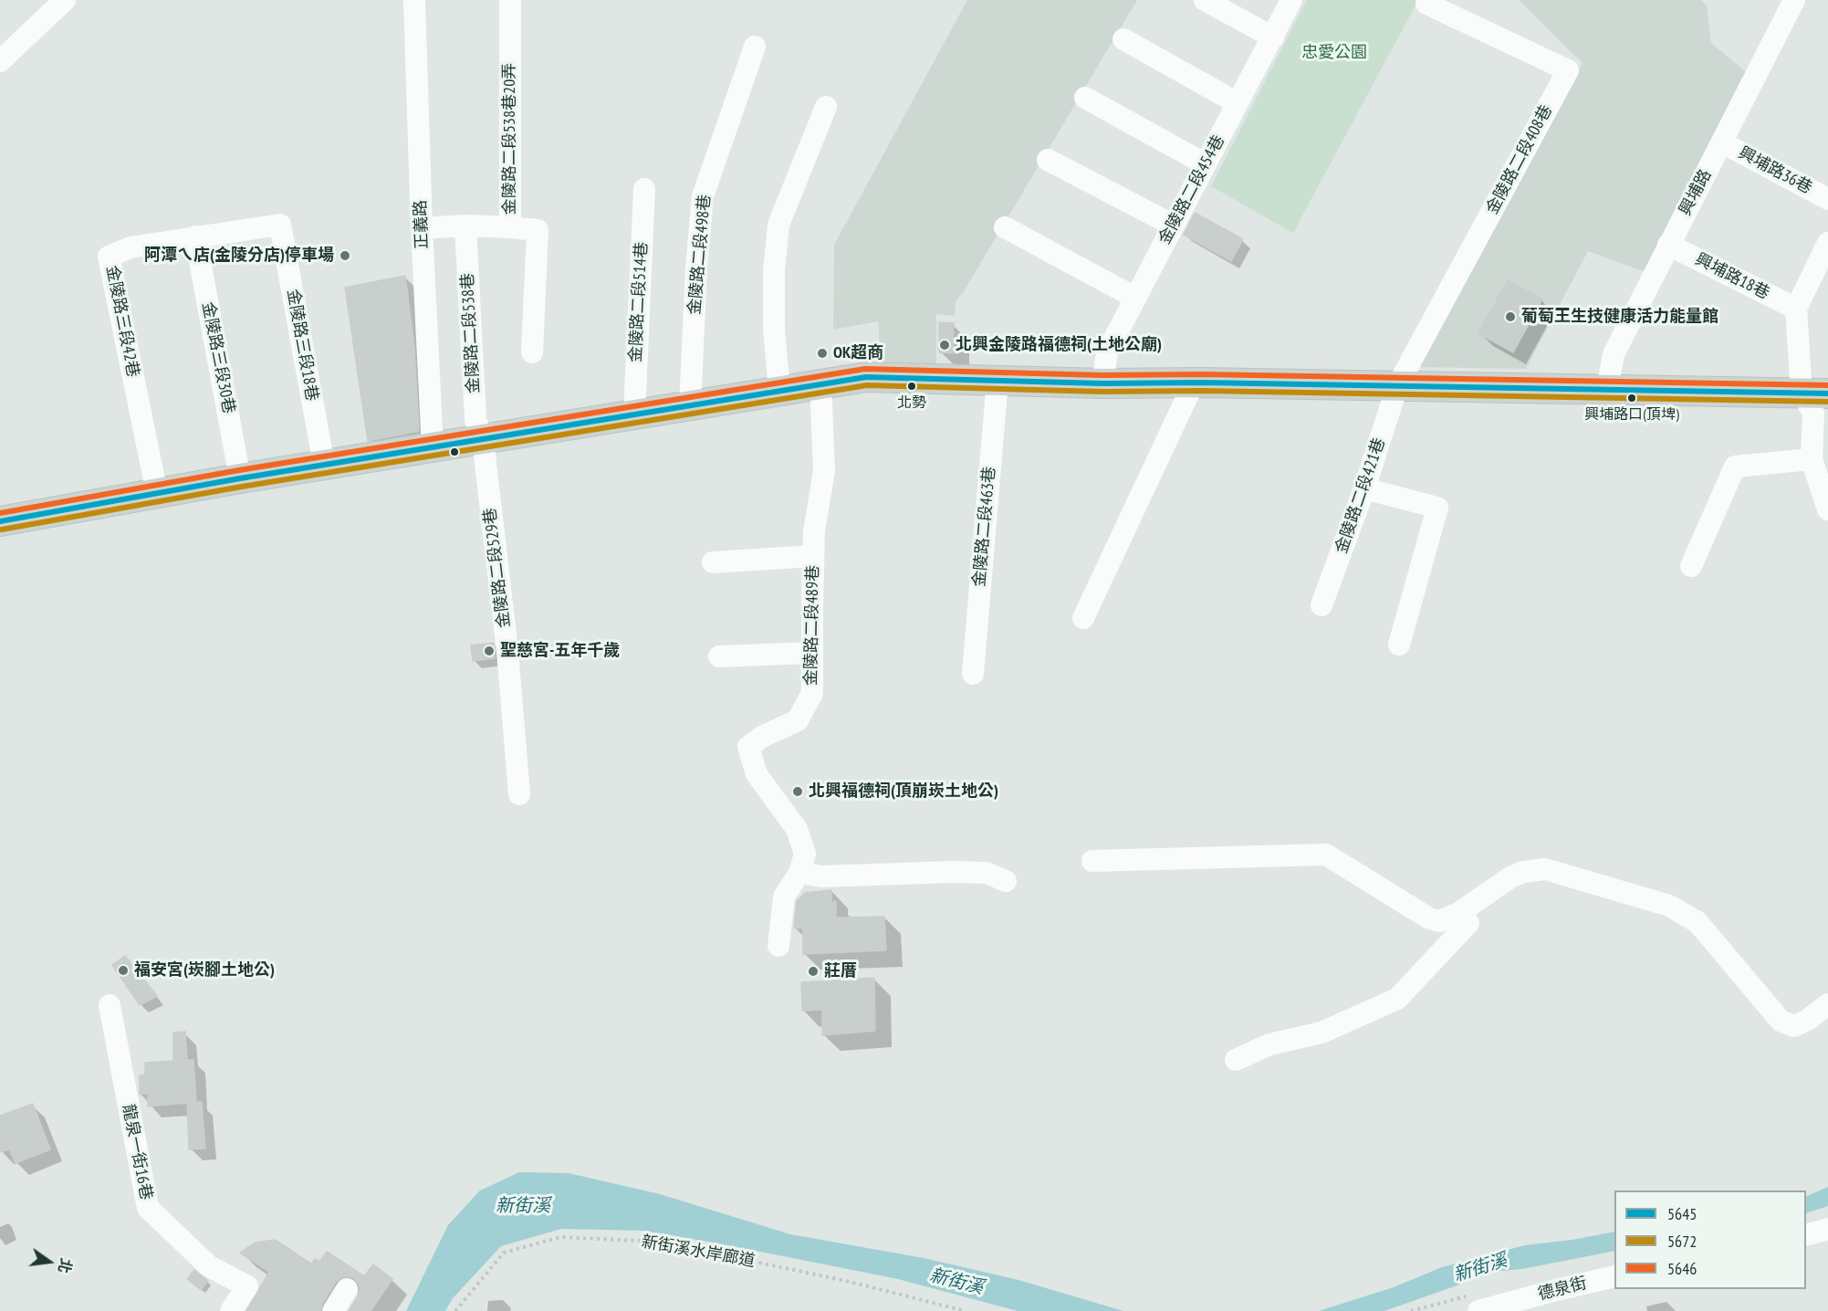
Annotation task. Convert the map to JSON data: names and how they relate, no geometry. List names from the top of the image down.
{
  "streets": {
    "street": [
      "金陵路二段538巷20弄",
      "金陵路二段408巷",
      "興埔路36巷",
      "金陵路二段454巷",
      "興埔路",
      "正義路",
      "金陵路二段498巷",
      "興埔路18巷",
      "金陵路二段514巷",
      "金陵路三段42巷",
      "金陵路二段538巷",
      "金陵路三段18巷",
      "金陵路三段30巷",
      "金陵路二段421巷",
      "金陵路二段463巷",
      "金陵路二段529巷",
      "金陵路二段489巷",
      "龍泉一街16巷",
      "德泉街"
    ],
    "path": ["新街溪水岸廊道"]
  },
  "crossings": [
    ["金陵路二段408巷", "金陵路二段421巷"],
    ["興埔路36巷", "興埔路"],
    ["興埔路", "興埔路18巷"],
    ["金陵路三段42巷", "金陵路三段18巷"],
    ["金陵路三段42巷", "金陵路三段30巷"],
    ["金陵路二段538巷", "金陵路二段529巷"]
  ],
  "water": ["新街溪"],
  "parks": ["忠愛公園"],
  "places": [
    "阿潭ㄟ店(金陵分店)停車場",
    "葡萄王生技健康活力能量館",
    "北興金陵路福德祠(土地公廟)",
    "OK超商",
    "北勢",
    "興埔路口(頂埤)",
    "聖慈宮-五年千歲",
    "北興福德祠(頂崩崁土地公)",
    "福安宮(崁腳土地公)",
    "莊厝"
  ],
  "lines": ["transit line 5646", "transit line 5645", "transit line 5672"],
  "legend": ["5645", "5672", "5646"],
  "north": "right"
}
